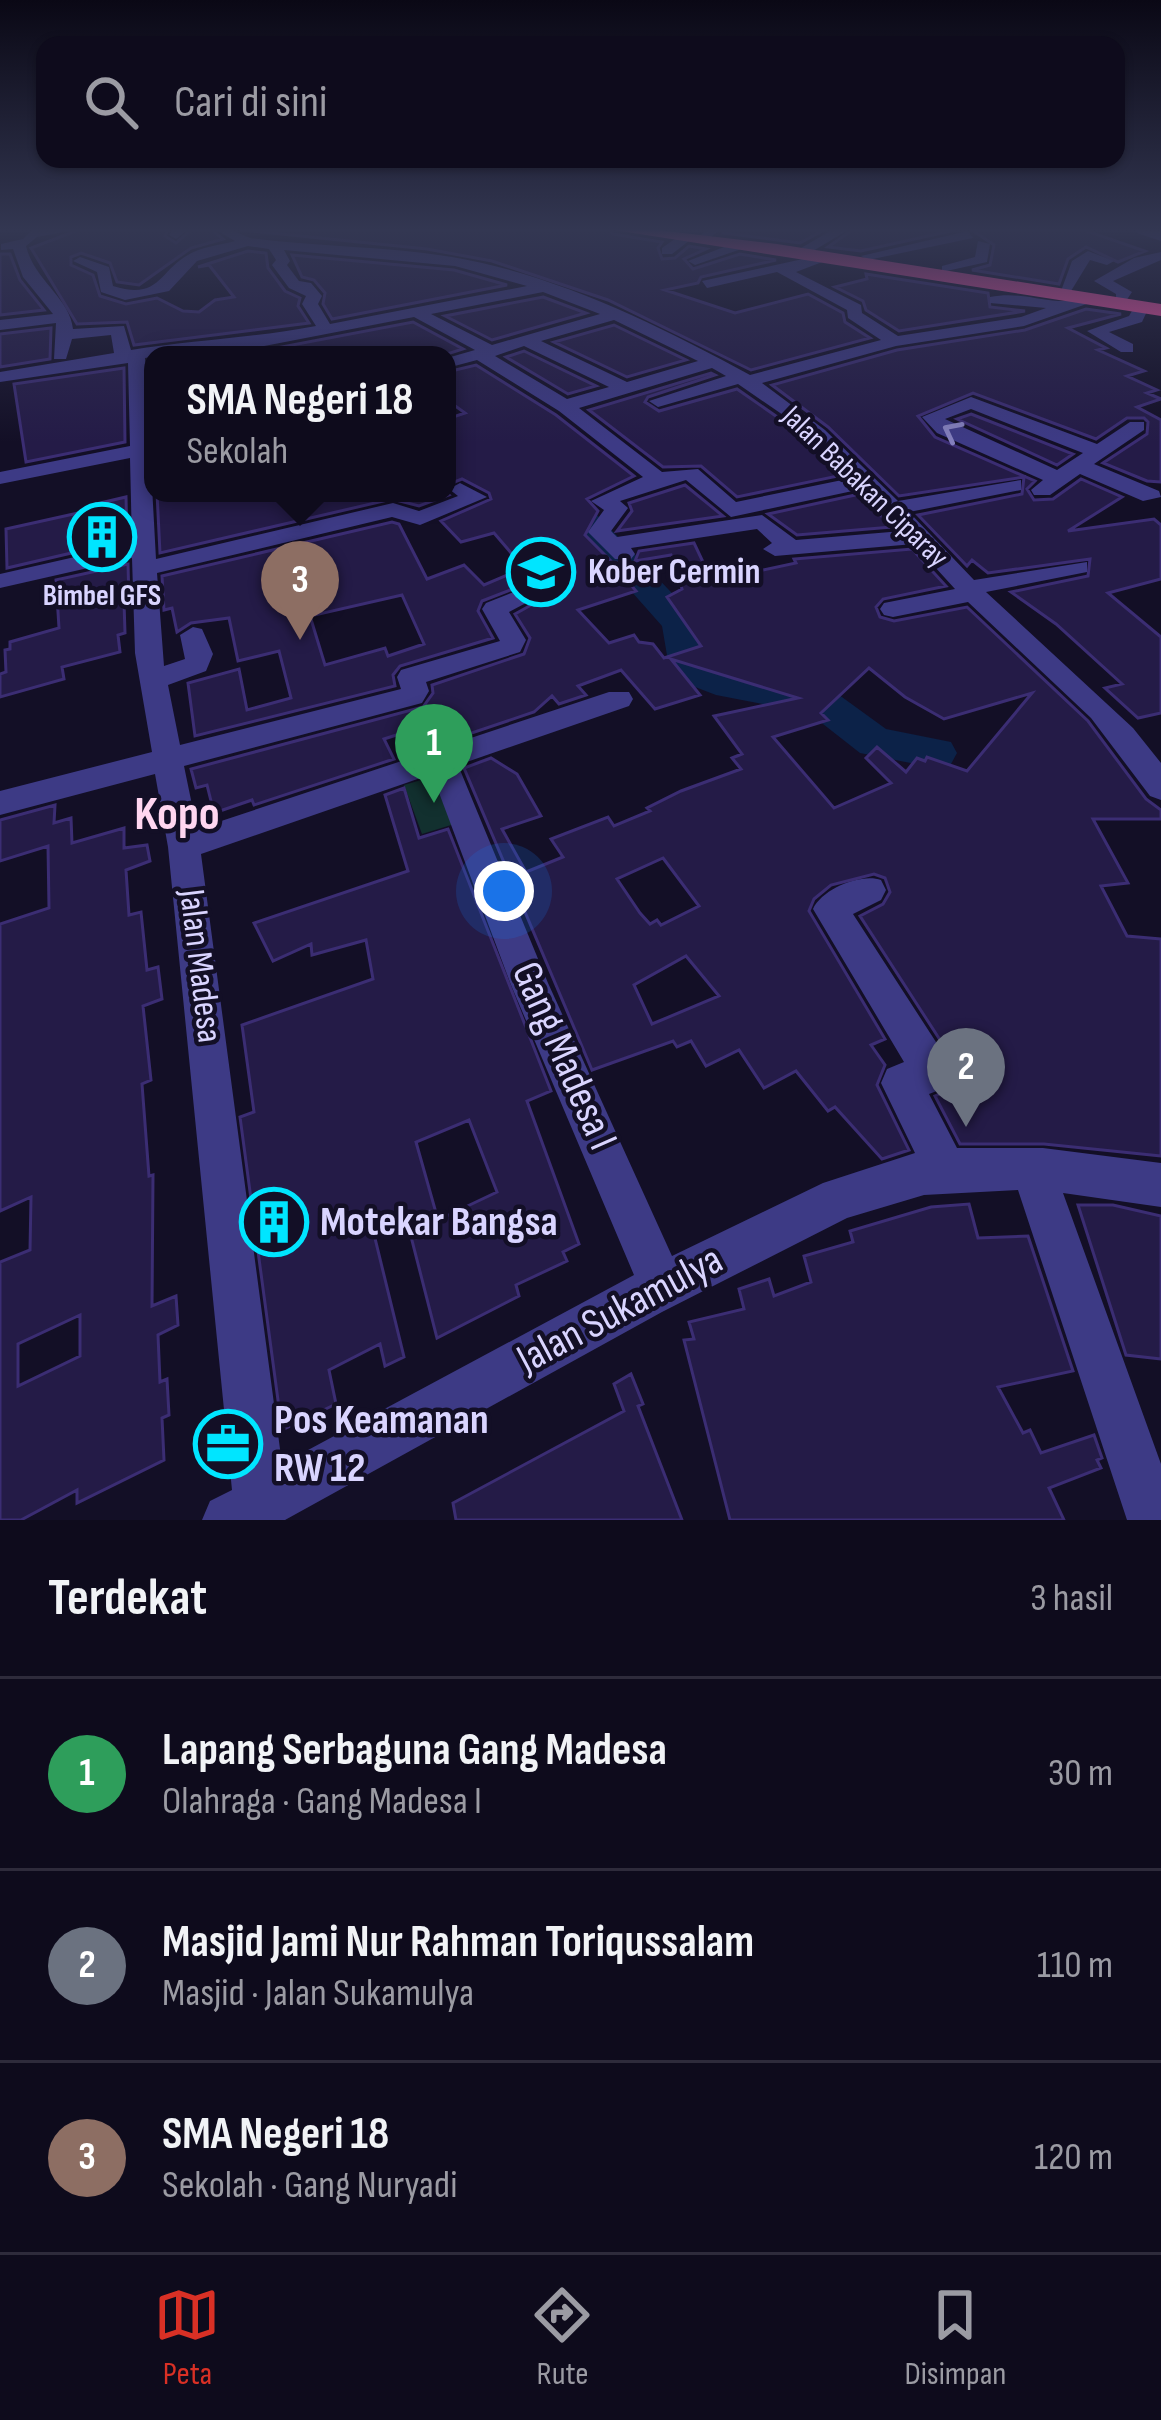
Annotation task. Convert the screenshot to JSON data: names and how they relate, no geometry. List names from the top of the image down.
{
  "streets": {
    "street": [
      "Jalan Babakan Ciparay",
      "Jalan Madesa",
      "Gang Madesa I",
      "Jalan Sukamulya"
    ]
  },
  "crossings": [
    ["Jalan Madesa", "Jalan Sukamulya"],
    ["Gang Madesa I", "Jalan Sukamulya"]
  ],
  "districts": ["Kopo"],
  "places": {
    "building": ["Bimbel GFS", "Motekar Bangsa"],
    "school or university": ["Kober Cermin"],
    "office": ["Pos Keamanan RW 12"]
  },
  "page": {
    "search": "Cari di sini",
    "popup": ["SMA Negeri 18", "Sekolah"],
    "pins": ["3", "1", "2"],
    "heading": ["Terdekat", "3 hasil"],
    "list": [
      {
        "mark": "1",
        "name": "Lapang Serbaguna Gang Madesa",
        "note": "Olahraga · Gang Madesa I",
        "value": "30 m"
      },
      {
        "mark": "2",
        "name": "Masjid Jami Nur Rahman Toriqussalam",
        "note": "Masjid · Jalan Sukamulya",
        "value": "110 m"
      },
      {
        "mark": "3",
        "name": "SMA Negeri 18",
        "note": "Sekolah · Gang Nuryadi",
        "value": "120 m"
      }
    ],
    "nav": ["Peta", "Rute", "Disimpan"]
  }
}
